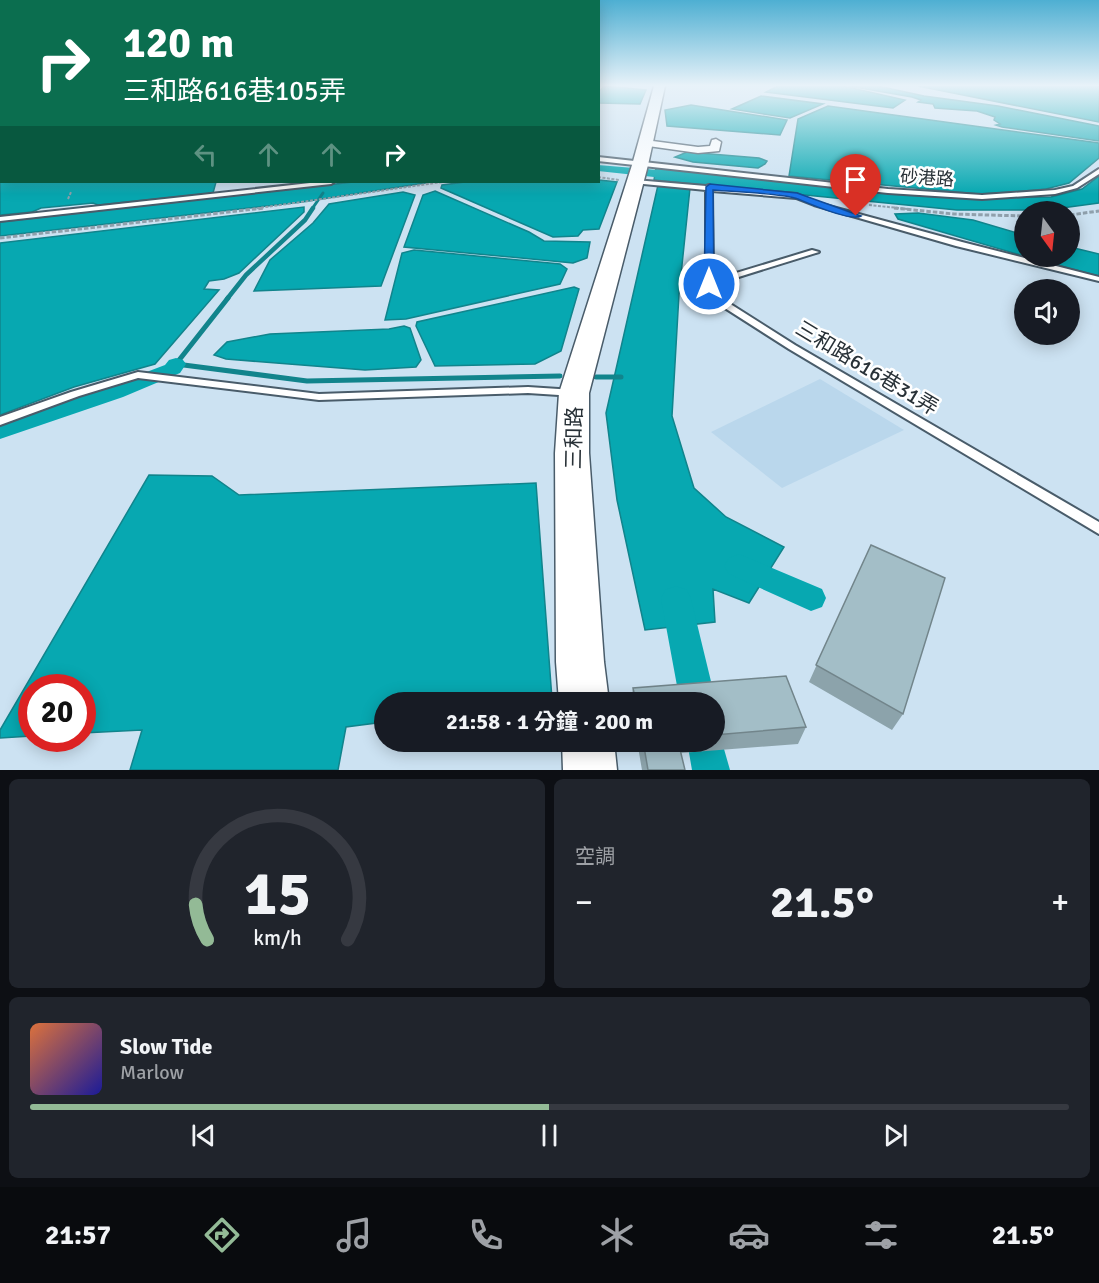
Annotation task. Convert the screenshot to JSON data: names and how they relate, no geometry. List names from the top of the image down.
{
  "streets": {
    "main road": ["三和路"],
    "lane": ["砂港路", "三和路616巷31弄"]
  },
  "crossings": [
    ["砂港路", "三和路"]
  ],
  "north": "bottom",
  "page": {
    "turn": ["120 m", "三和路616巷105弄"],
    "limit": "20",
    "trip": "21:58 · 1 分鐘 · 200 m",
    "tile": "空調",
    "heat": ["−", "21.5°", "+"],
    "song": ["Slow Tide", "Marlow"],
    "tabs": ["21:57", "21.5°"],
    "gauge": ["15", "km/h"]
  }
}
